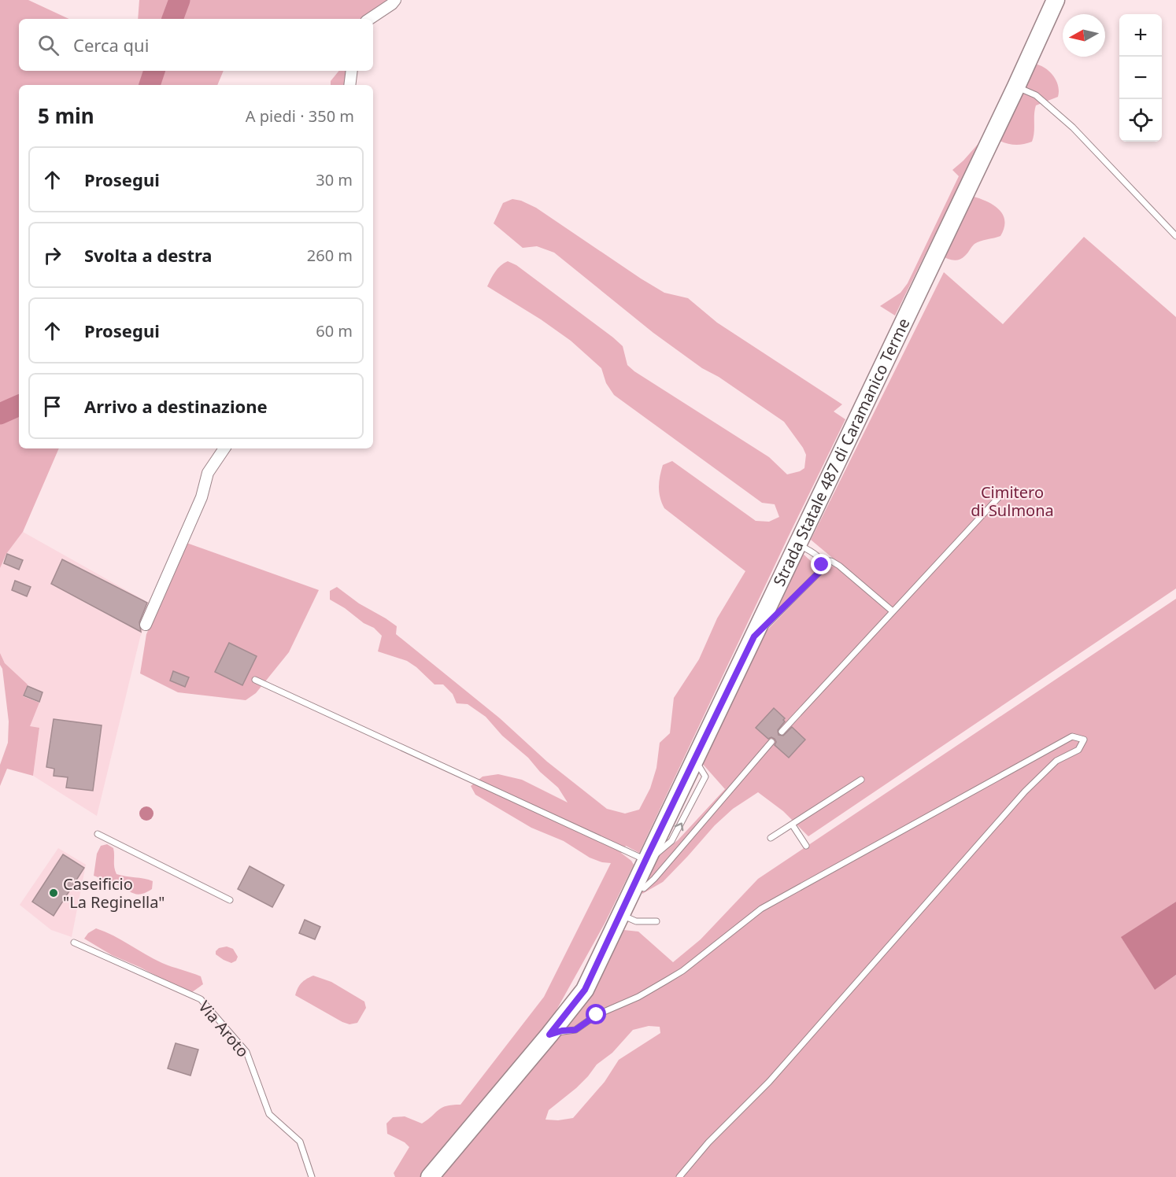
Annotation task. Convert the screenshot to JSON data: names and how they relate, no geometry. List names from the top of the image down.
{
  "streets": {
    "main road": ["Strada Statale 487 di Caramanico Terme"],
    "lane": ["Via Aroto"]
  },
  "parks": ["Cimitero di Sulmona"],
  "places": ["Caseificio \"La Reginella\""],
  "north": "left",
  "page": {
    "map_buttons": ["+", "−"],
    "search": "Cerca qui",
    "heading": ["5 min", "A piedi · 350 m"],
    "list": [
      ["Prosegui", "30 m"],
      ["Svolta a destra", "260 m"],
      ["Prosegui", "60 m"],
      "Arrivo a destinazione"
    ]
  }
}
